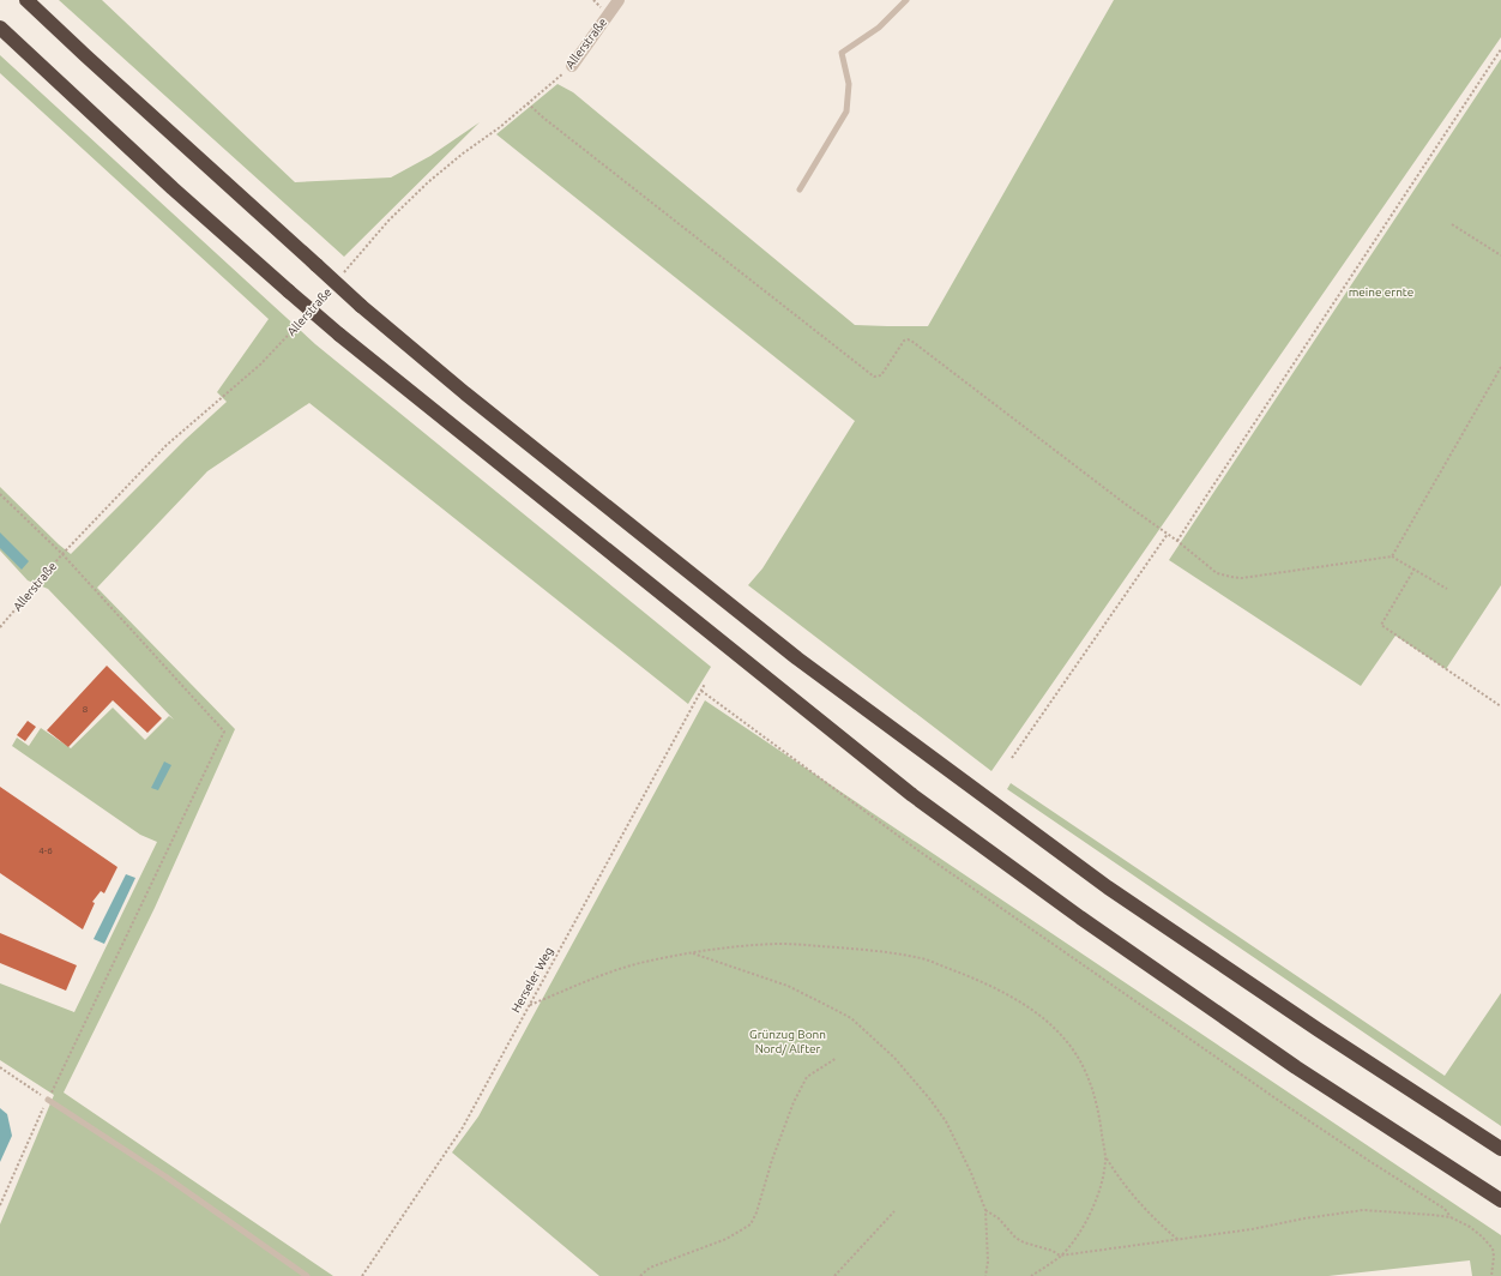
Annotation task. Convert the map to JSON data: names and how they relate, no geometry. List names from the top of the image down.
{
  "streets": {
    "street": ["Allerstraße"],
    "path": ["Herseler Weg"]
  },
  "parks": ["meine ernte", "Grünzug Bonn Nord/ Alfter"],
  "house_numbers": ["8", "4-6"]
}
